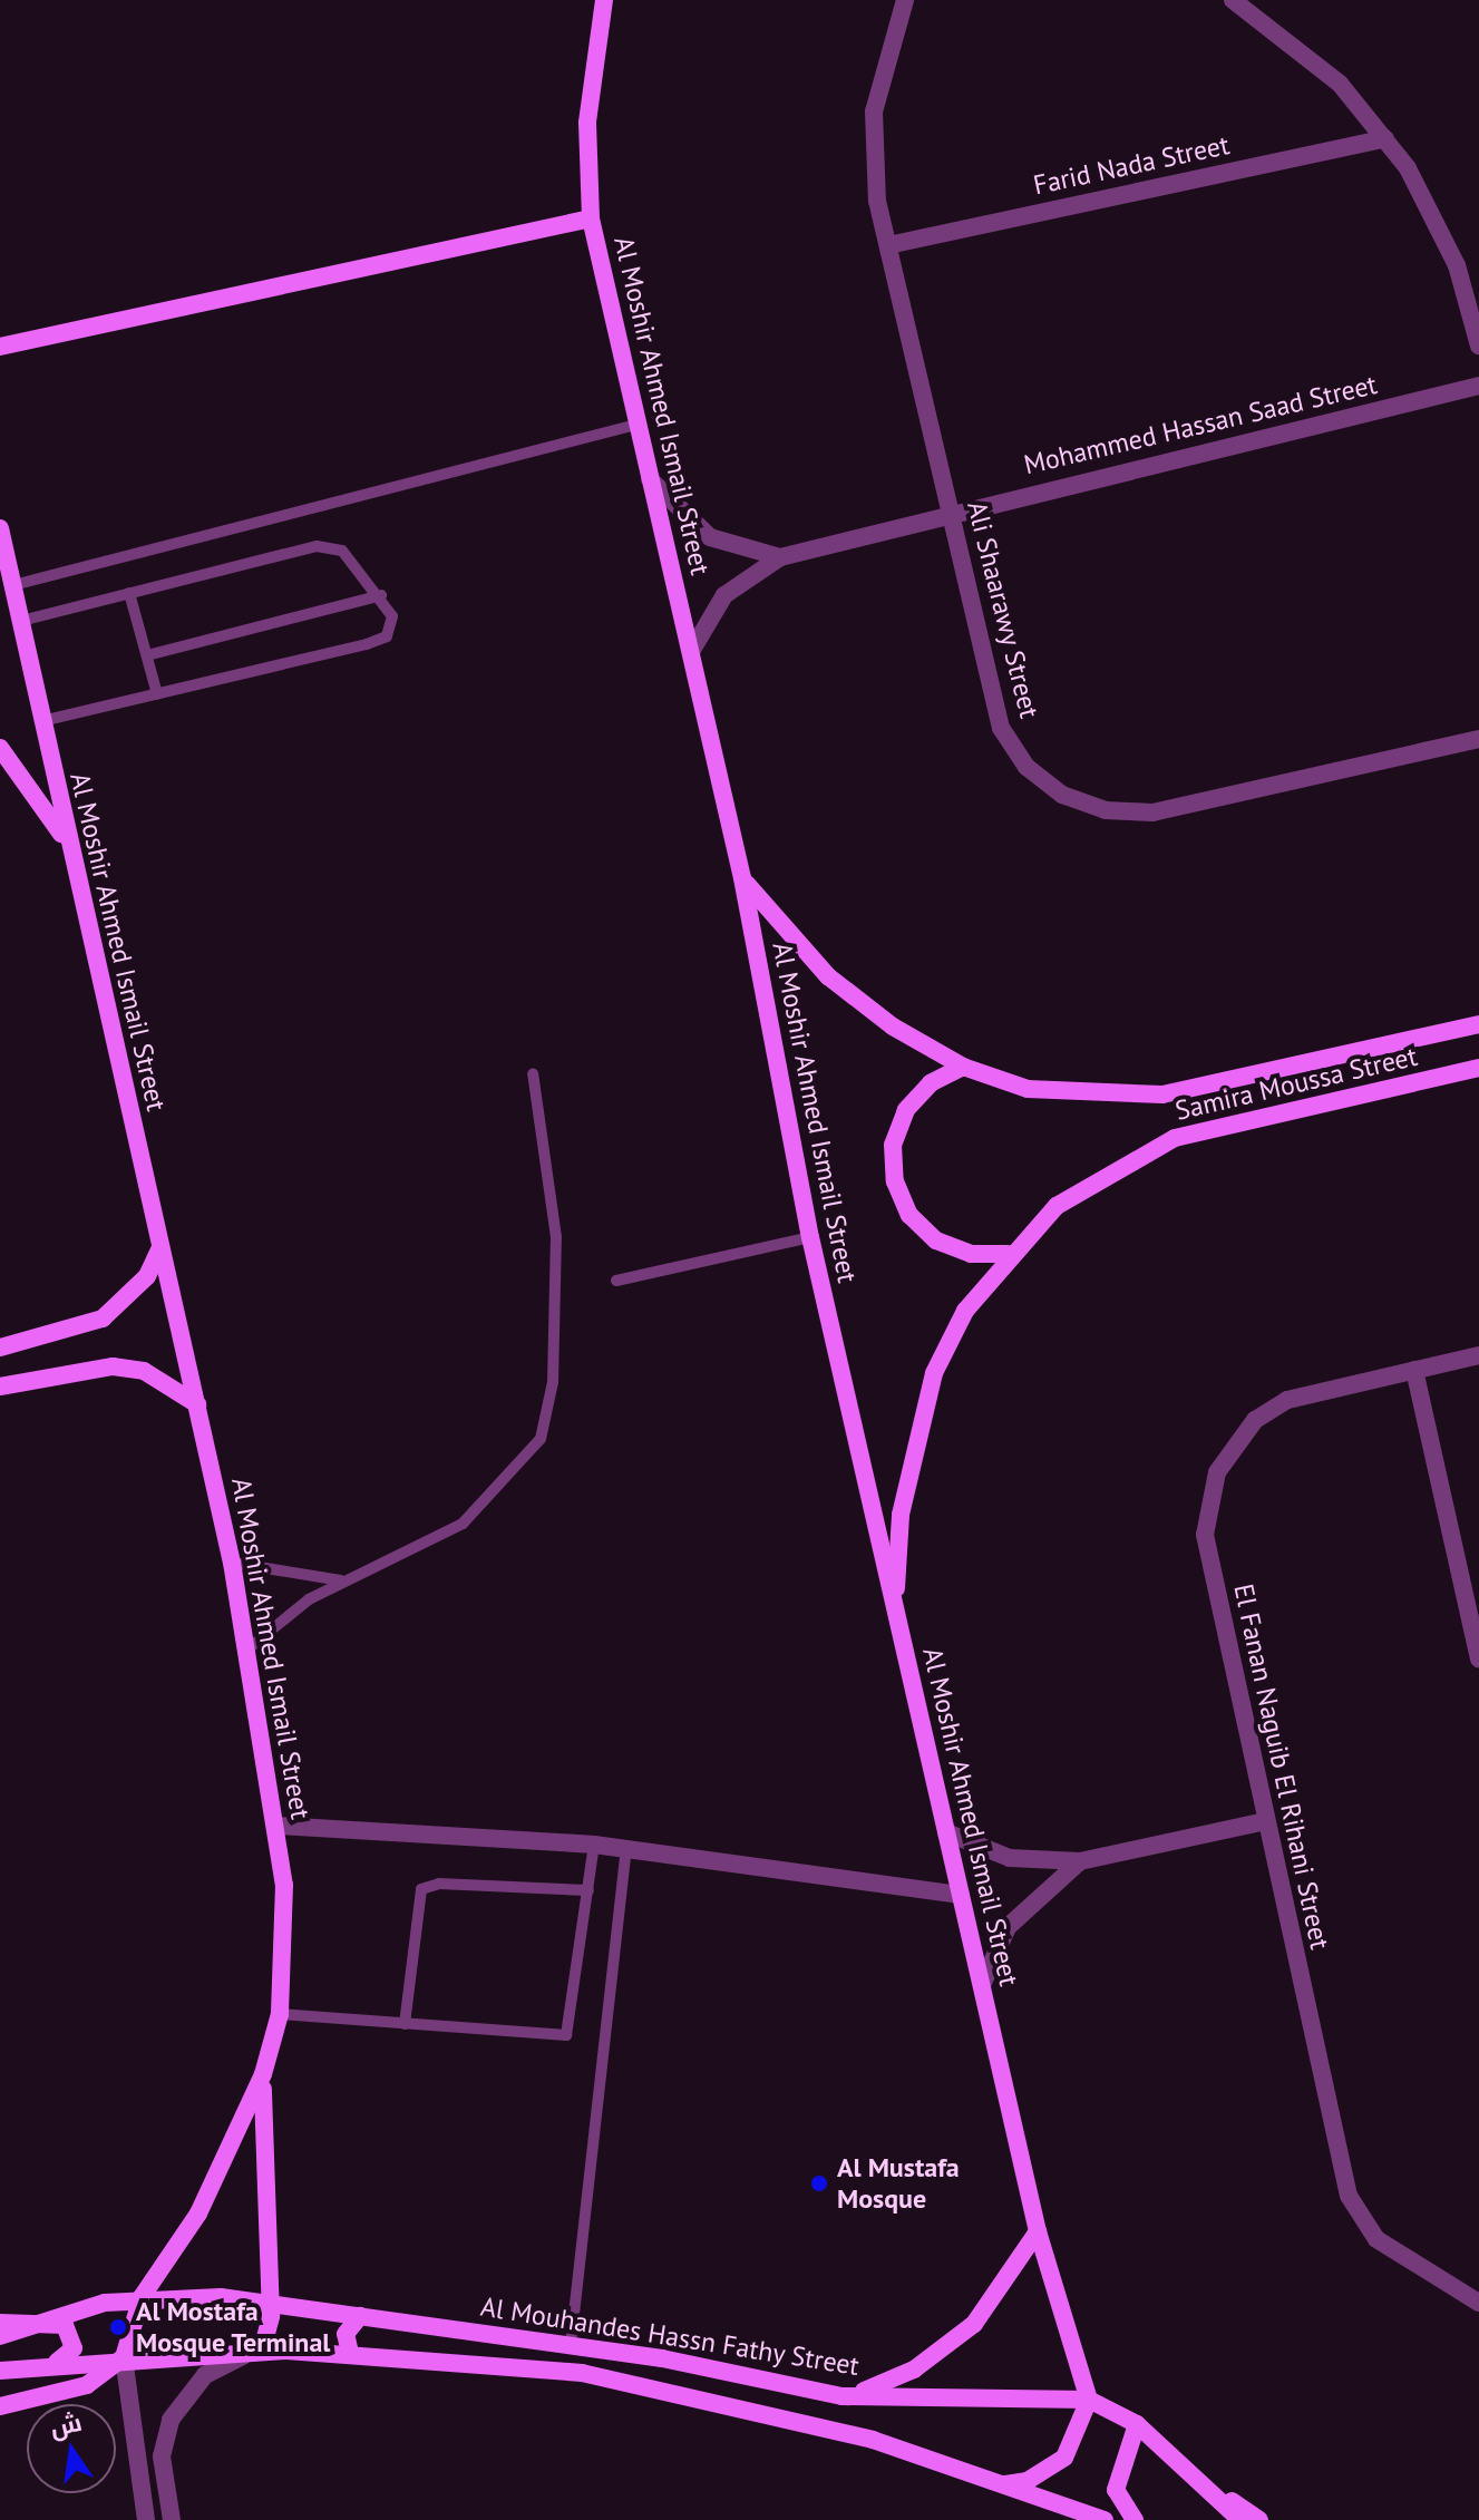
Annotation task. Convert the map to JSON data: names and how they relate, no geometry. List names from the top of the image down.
{
  "streets": {
    "main road": ["Al Moshir Ahmed Ismail Street", "Samira Moussa Street", "Al Mouhandes Hassn Fathy Street"],
    "street": [
      "Farid Nada Street",
      "Mohammed Hassan Saad Street",
      "Ali Shaarawy Street",
      "El Fanan Naguib El Rihani Street"
    ]
  },
  "crossings": [
    ["Farid Nada Street", "Ali Shaarawy Street"],
    ["Al Moshir Ahmed Ismail Street", "Mohammed Hassan Saad Street"],
    ["Al Moshir Ahmed Ismail Street", "Samira Moussa Street"],
    ["Al Moshir Ahmed Ismail Street", "Al Mouhandes Hassn Fathy Street"],
    ["Mohammed Hassan Saad Street", "Ali Shaarawy Street"]
  ],
  "places": ["Al Mustafa Mosque", "Al Mostafa Mosque Terminal"],
  "north": "top"
}
